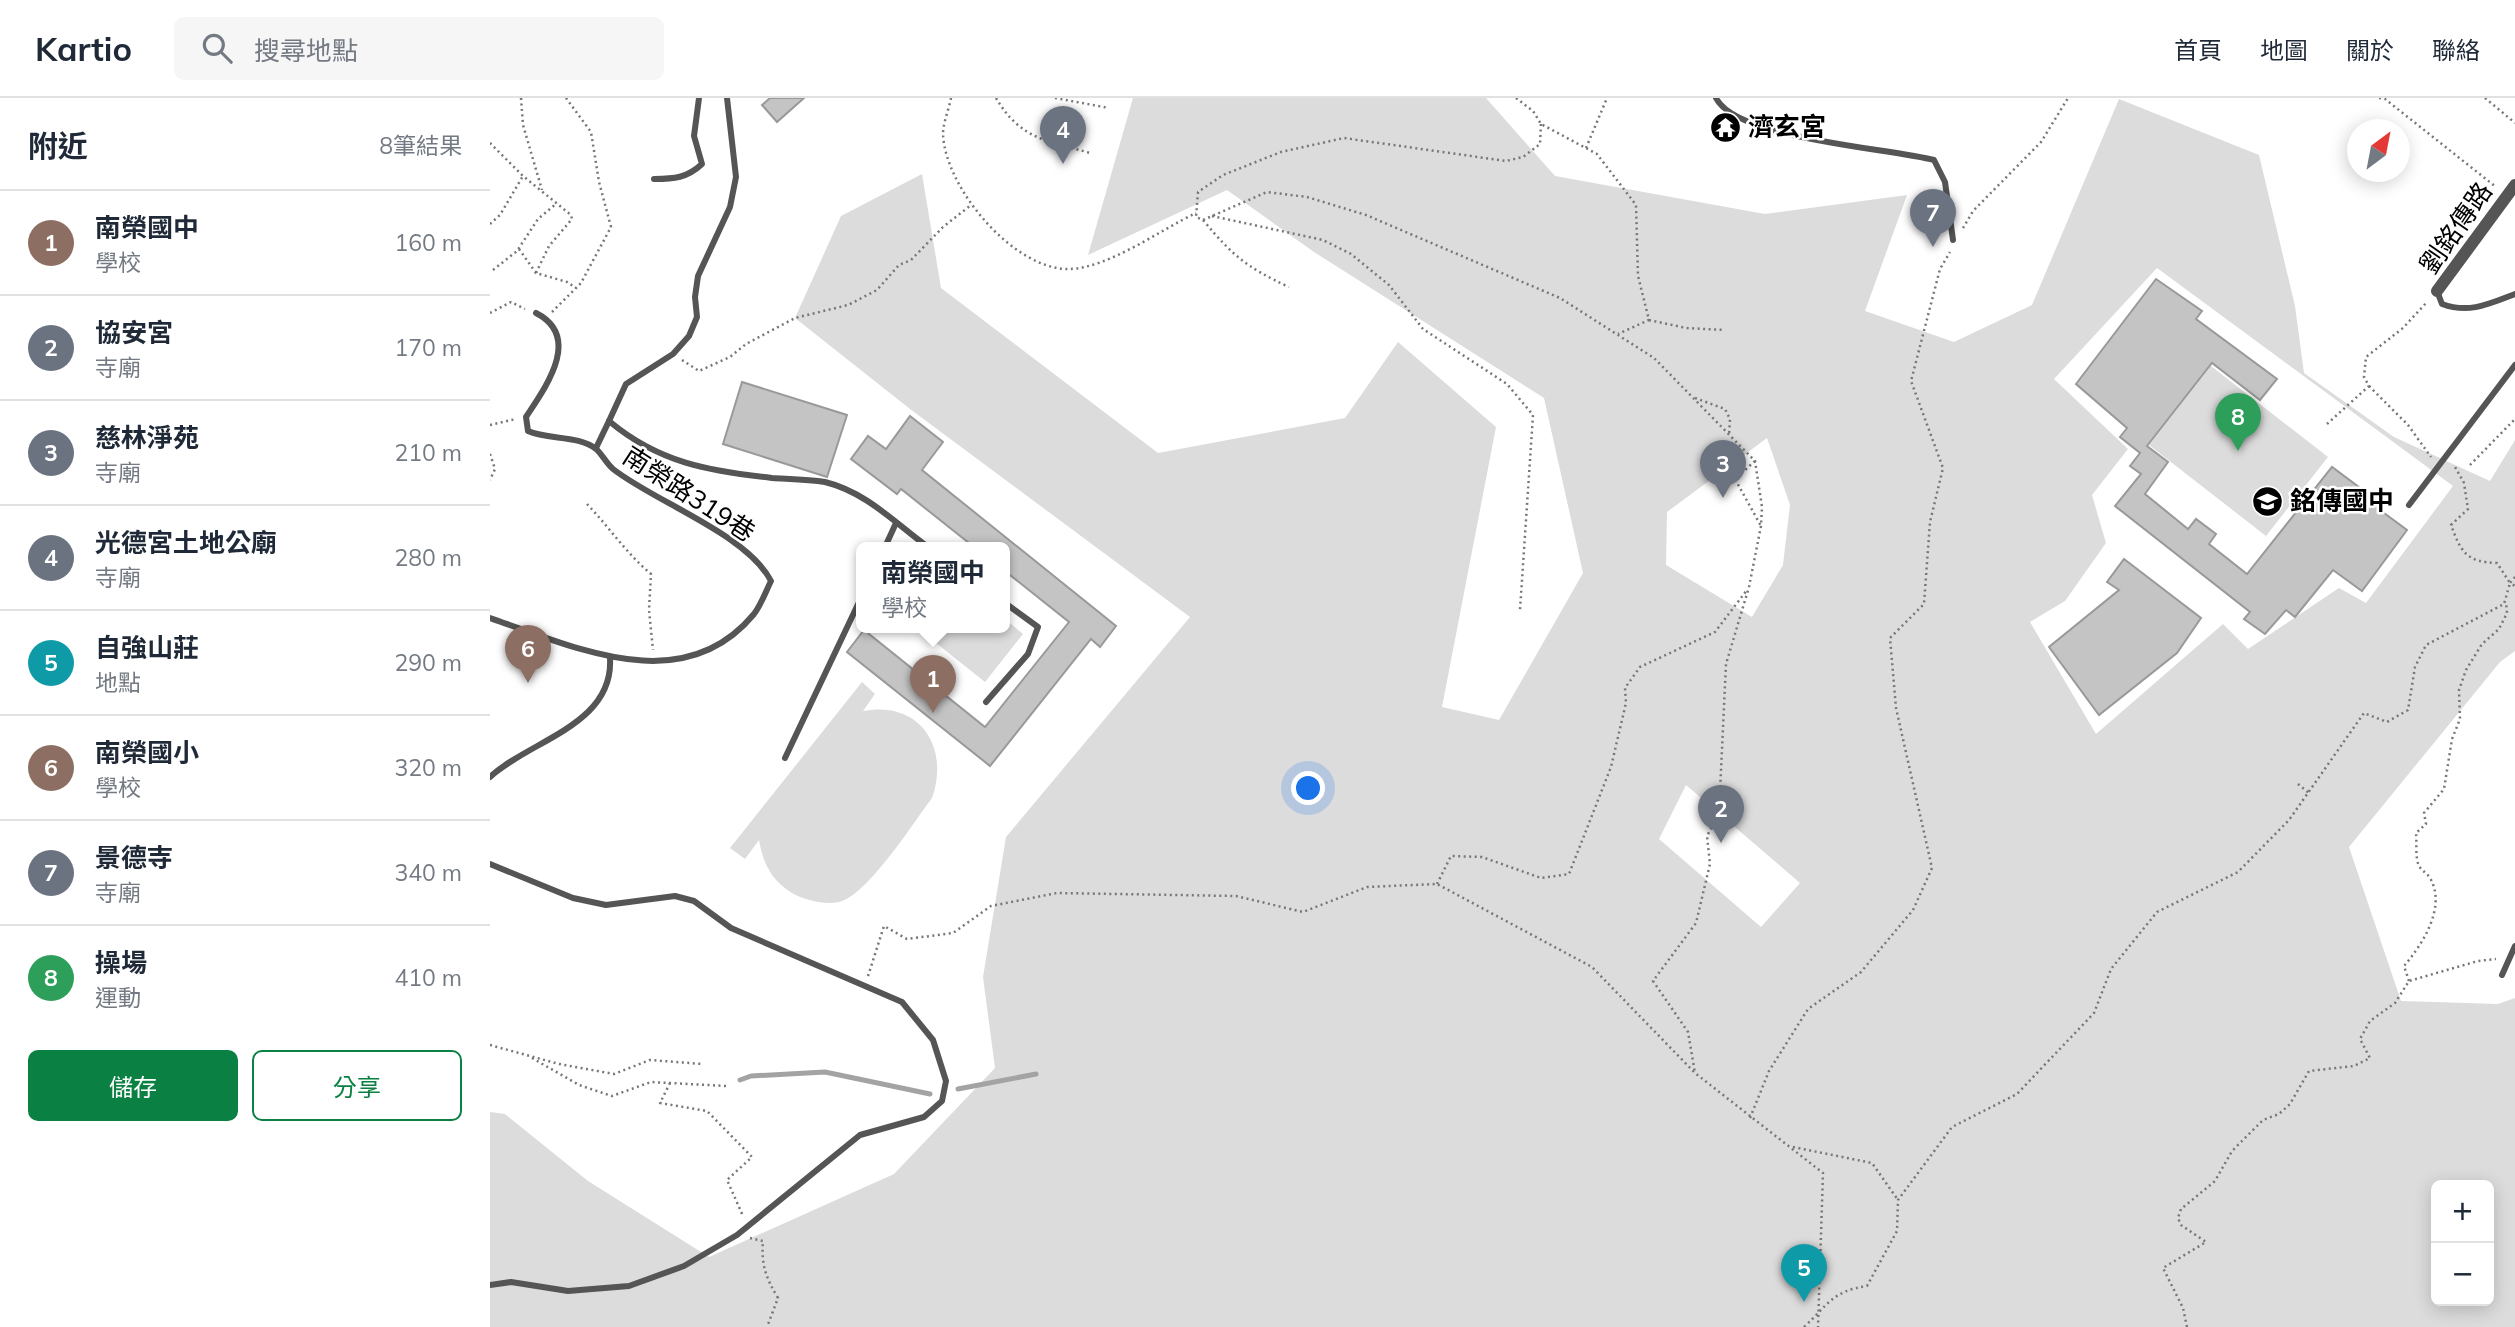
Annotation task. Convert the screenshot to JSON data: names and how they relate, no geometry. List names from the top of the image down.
{
  "streets": {
    "street": ["劉銘傳路"],
    "lane": ["南榮路319巷"]
  },
  "places": {
    "temple": ["濟玄宮"],
    "school or university": ["銘傳國中"]
  },
  "north": "top right",
  "page": {
    "header": "Kartio",
    "search": "搜尋地點",
    "nav": [
      "首頁",
      "地圖",
      "關於",
      "聯絡"
    ],
    "heading": ["附近", "8筆結果"],
    "pins": [
      "4",
      "7",
      "8",
      "3",
      "6",
      "1",
      "2",
      "5"
    ],
    "list": [
      {
        "mark": "1",
        "name": "南榮國中",
        "note": "學校",
        "value": "160 m"
      },
      {
        "mark": "2",
        "name": "協安宮",
        "note": "寺廟",
        "value": "170 m"
      },
      {
        "mark": "3",
        "name": "慈林淨苑",
        "note": "寺廟",
        "value": "210 m"
      },
      {
        "mark": "4",
        "name": "光德宮土地公廟",
        "note": "寺廟",
        "value": "280 m"
      },
      {
        "mark": "5",
        "name": "自強山莊",
        "note": "地點",
        "value": "290 m"
      },
      {
        "mark": "6",
        "name": "南榮國小",
        "note": "學校",
        "value": "320 m"
      },
      {
        "mark": "7",
        "name": "景德寺",
        "note": "寺廟",
        "value": "340 m"
      },
      {
        "mark": "8",
        "name": "操場",
        "note": "運動",
        "value": "410 m"
      }
    ],
    "popup": ["南榮國中", "學校"],
    "buttons": ["儲存", "分享"],
    "map_buttons": ["+", "−"]
  }
}
